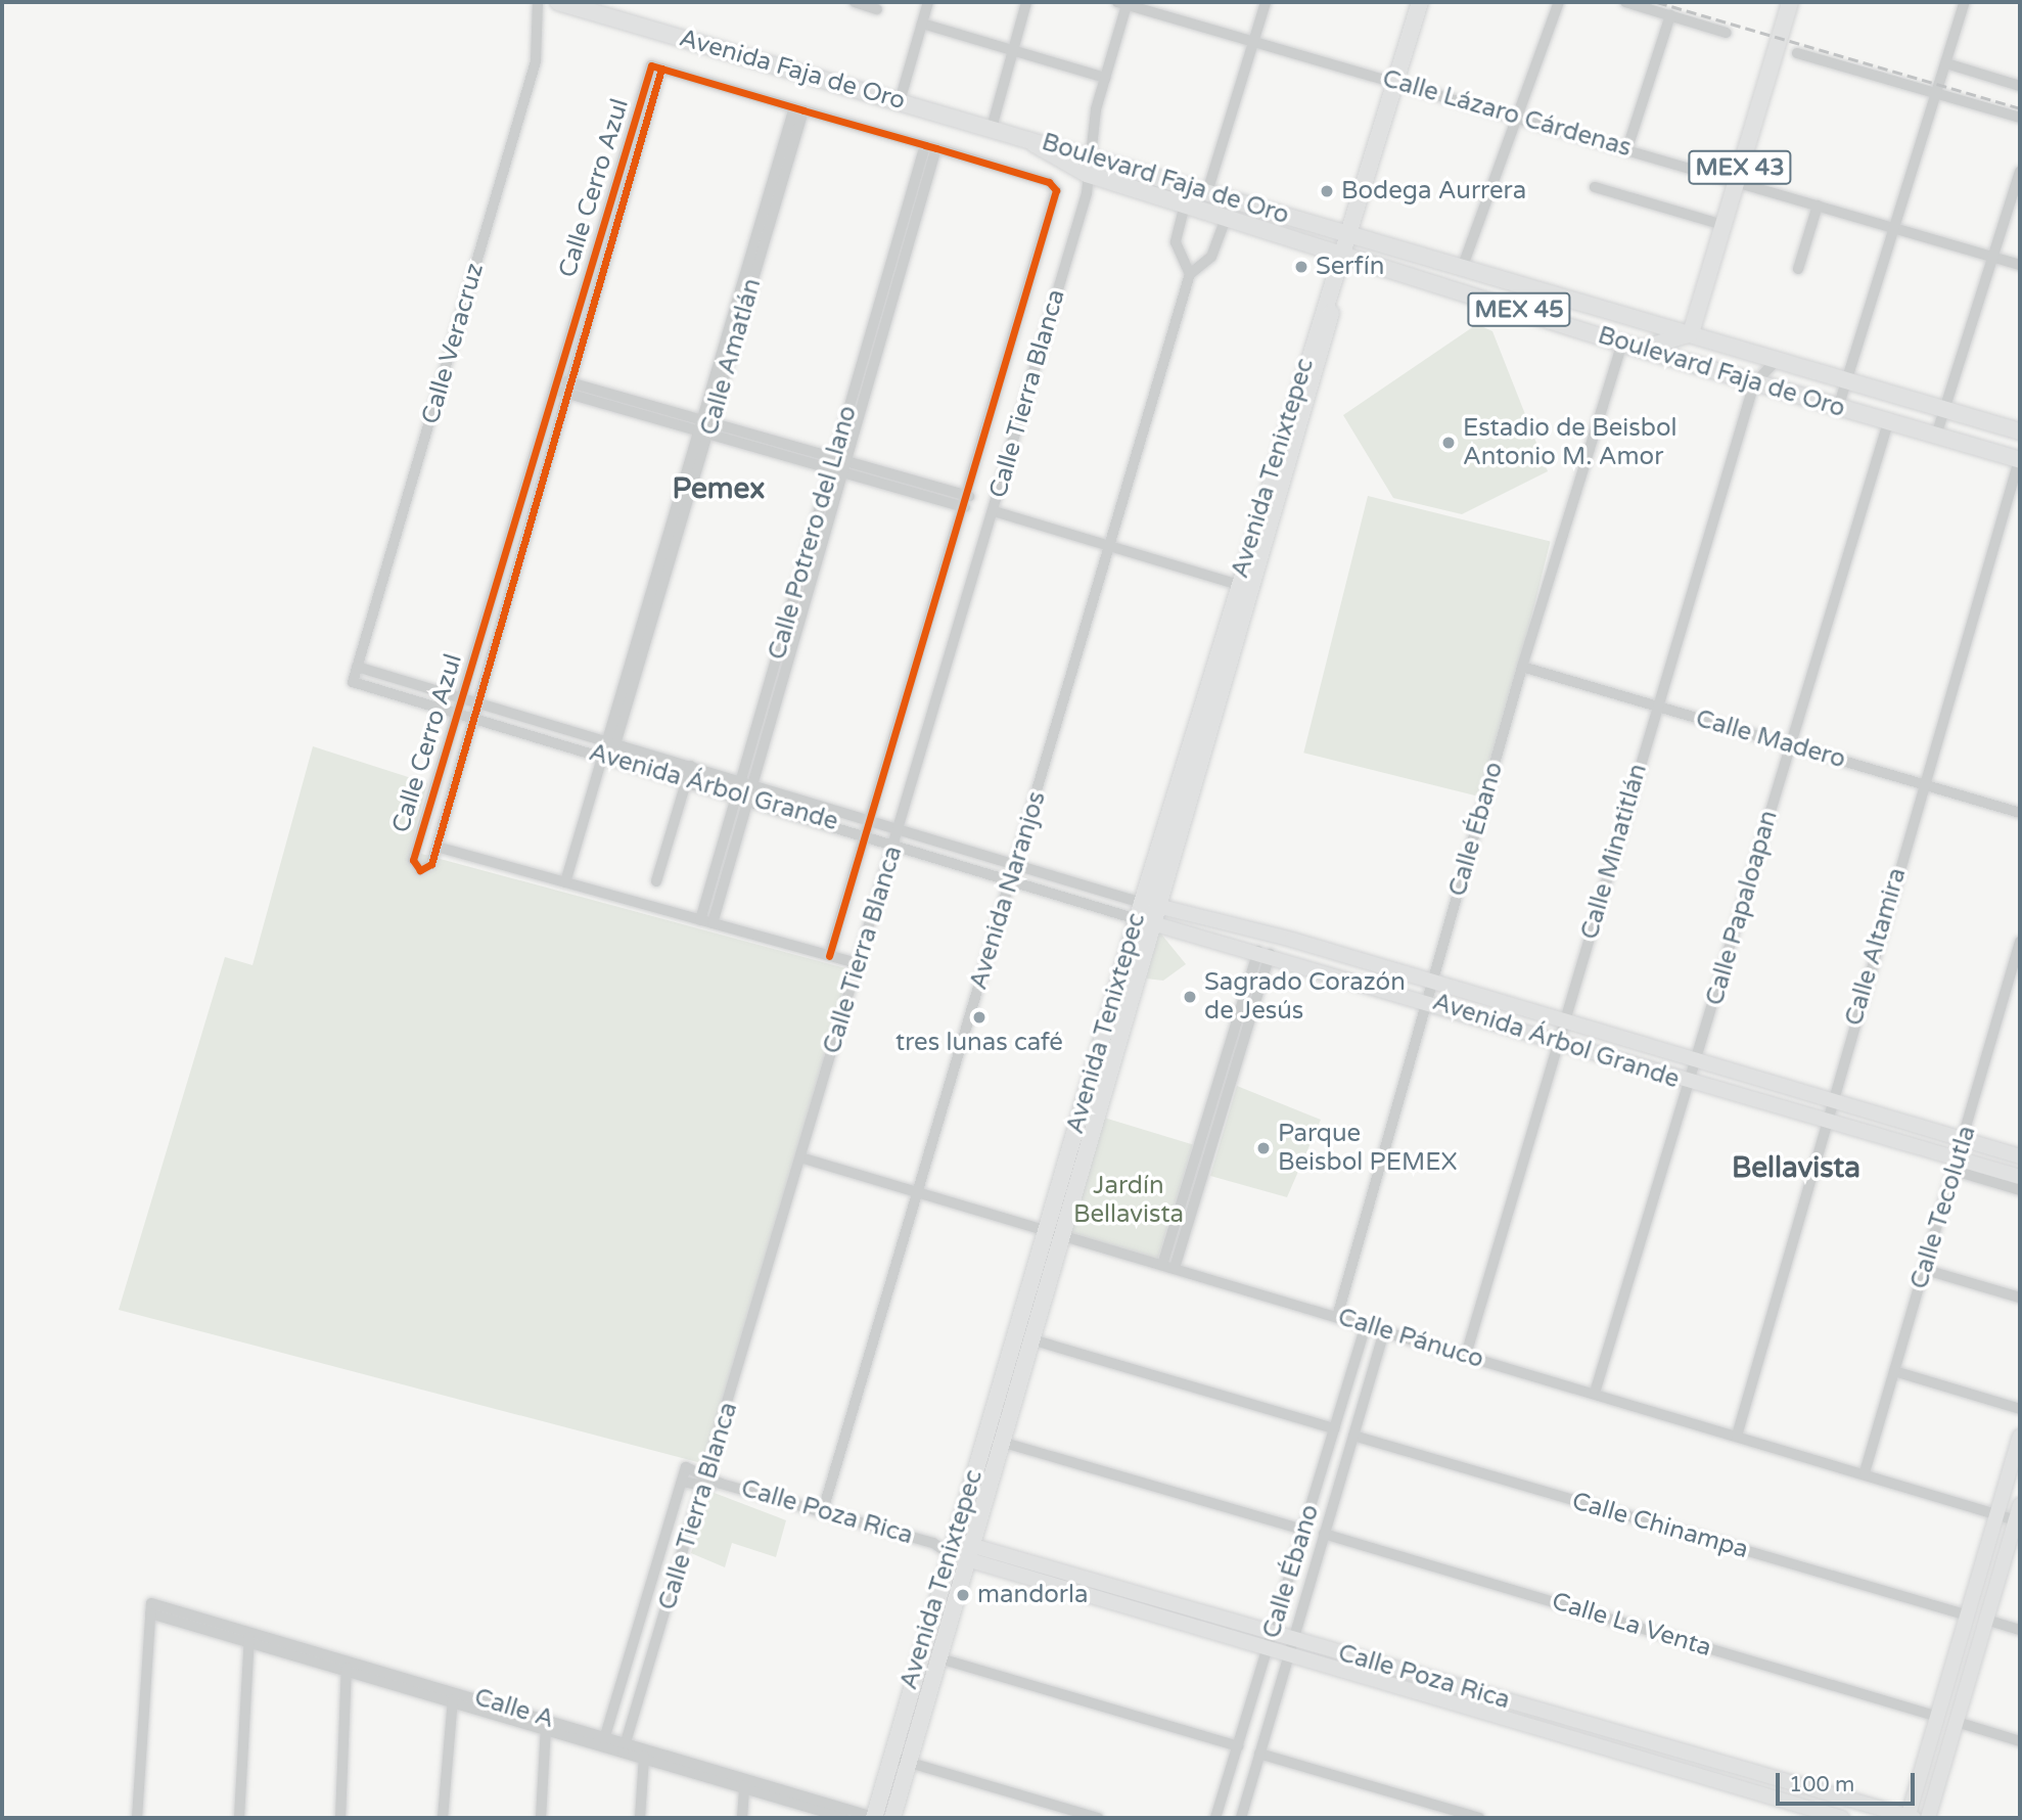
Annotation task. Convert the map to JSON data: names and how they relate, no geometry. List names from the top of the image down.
{
  "streets": {
    "main road": [
      "Avenida Faja de Oro",
      "MEX 43",
      "Boulevard Faja de Oro",
      "MEX 45",
      "Avenida Tenixtepec"
    ],
    "street": [
      "Calle Lázaro Cárdenas",
      "Calle Cerro Azul",
      "Calle Veracruz",
      "Calle Amatlán",
      "Calle Tierra Blanca",
      "Calle Potrero del Llano",
      "Calle Madero",
      "Avenida Árbol Grande",
      "Calle Ébano",
      "Calle Minatitlán",
      "Avenida Naranjos",
      "Calle Papaloapan",
      "Calle Altamira",
      "Calle Tecolutla",
      "Calle Pánuco",
      "Calle Poza Rica",
      "Calle Chinampa",
      "Calle La Venta",
      "Calle A"
    ]
  },
  "crossings": [
    ["Avenida Faja de Oro", "Boulevard Faja de Oro"],
    ["Calle Lázaro Cárdenas", "MEX 43"],
    ["Calle Lázaro Cárdenas", "Calle Tierra Blanca"],
    ["Calle Lázaro Cárdenas", "Avenida Tenixtepec"],
    ["MEX 43", "Boulevard Faja de Oro"],
    ["Boulevard Faja de Oro", "Calle Tierra Blanca"],
    ["Boulevard Faja de Oro", "Avenida Tenixtepec"],
    ["Boulevard Faja de Oro", "Calle Ébano"],
    ["Boulevard Faja de Oro", "Calle Minatitlán"],
    ["Boulevard Faja de Oro", "Avenida Naranjos"],
    ["Boulevard Faja de Oro", "Calle Papaloapan"],
    ["Boulevard Faja de Oro", "Calle Altamira"],
    ["Calle Cerro Azul", "Avenida Árbol Grande"],
    ["Calle Veracruz", "Avenida Árbol Grande"],
    ["Calle Amatlán", "Avenida Árbol Grande"],
    ["Calle Tierra Blanca", "Avenida Árbol Grande"],
    ["Calle Tierra Blanca", "Calle Pánuco"],
    ["Calle Tierra Blanca", "Calle Poza Rica"],
    ["Calle Tierra Blanca", "Calle A"],
    ["Avenida Tenixtepec", "Avenida Árbol Grande"],
    ["Avenida Tenixtepec", "Calle Pánuco"],
    ["Avenida Tenixtepec", "Calle Poza Rica"],
    ["Avenida Tenixtepec", "Calle A"],
    ["Calle Potrero del Llano", "Avenida Árbol Grande"],
    ["Calle Madero", "Calle Ébano"],
    ["Calle Madero", "Calle Minatitlán"],
    ["Calle Madero", "Calle Papaloapan"],
    ["Calle Madero", "Calle Altamira"],
    ["Avenida Árbol Grande", "Calle Ébano"],
    ["Avenida Árbol Grande", "Calle Minatitlán"],
    ["Avenida Árbol Grande", "Avenida Naranjos"],
    ["Avenida Árbol Grande", "Calle Papaloapan"],
    ["Avenida Árbol Grande", "Calle Altamira"],
    ["Avenida Árbol Grande", "Calle Tecolutla"],
    ["Calle Ébano", "Calle Pánuco"],
    ["Calle Ébano", "Calle Poza Rica"],
    ["Calle Ébano", "Calle Chinampa"],
    ["Calle Ébano", "Calle La Venta"],
    ["Calle Minatitlán", "Calle Pánuco"],
    ["Avenida Naranjos", "Calle Pánuco"],
    ["Avenida Naranjos", "Calle Poza Rica"],
    ["Calle Papaloapan", "Calle Pánuco"],
    ["Calle Altamira", "Calle Pánuco"],
    ["Calle Tecolutla", "Calle Pánuco"]
  ],
  "districts": ["Pemex", "Bellavista"],
  "parks": ["Jardín Bellavista"],
  "places": [
    "Bodega Aurrera",
    "Serfín",
    "Estadio de Beisbol Antonio M. Amor",
    "Sagrado Corazón de Jesús",
    "tres lunas café",
    "Parque Beisbol PEMEX",
    "mandorla"
  ],
  "scale_bar": "100 m"
}
